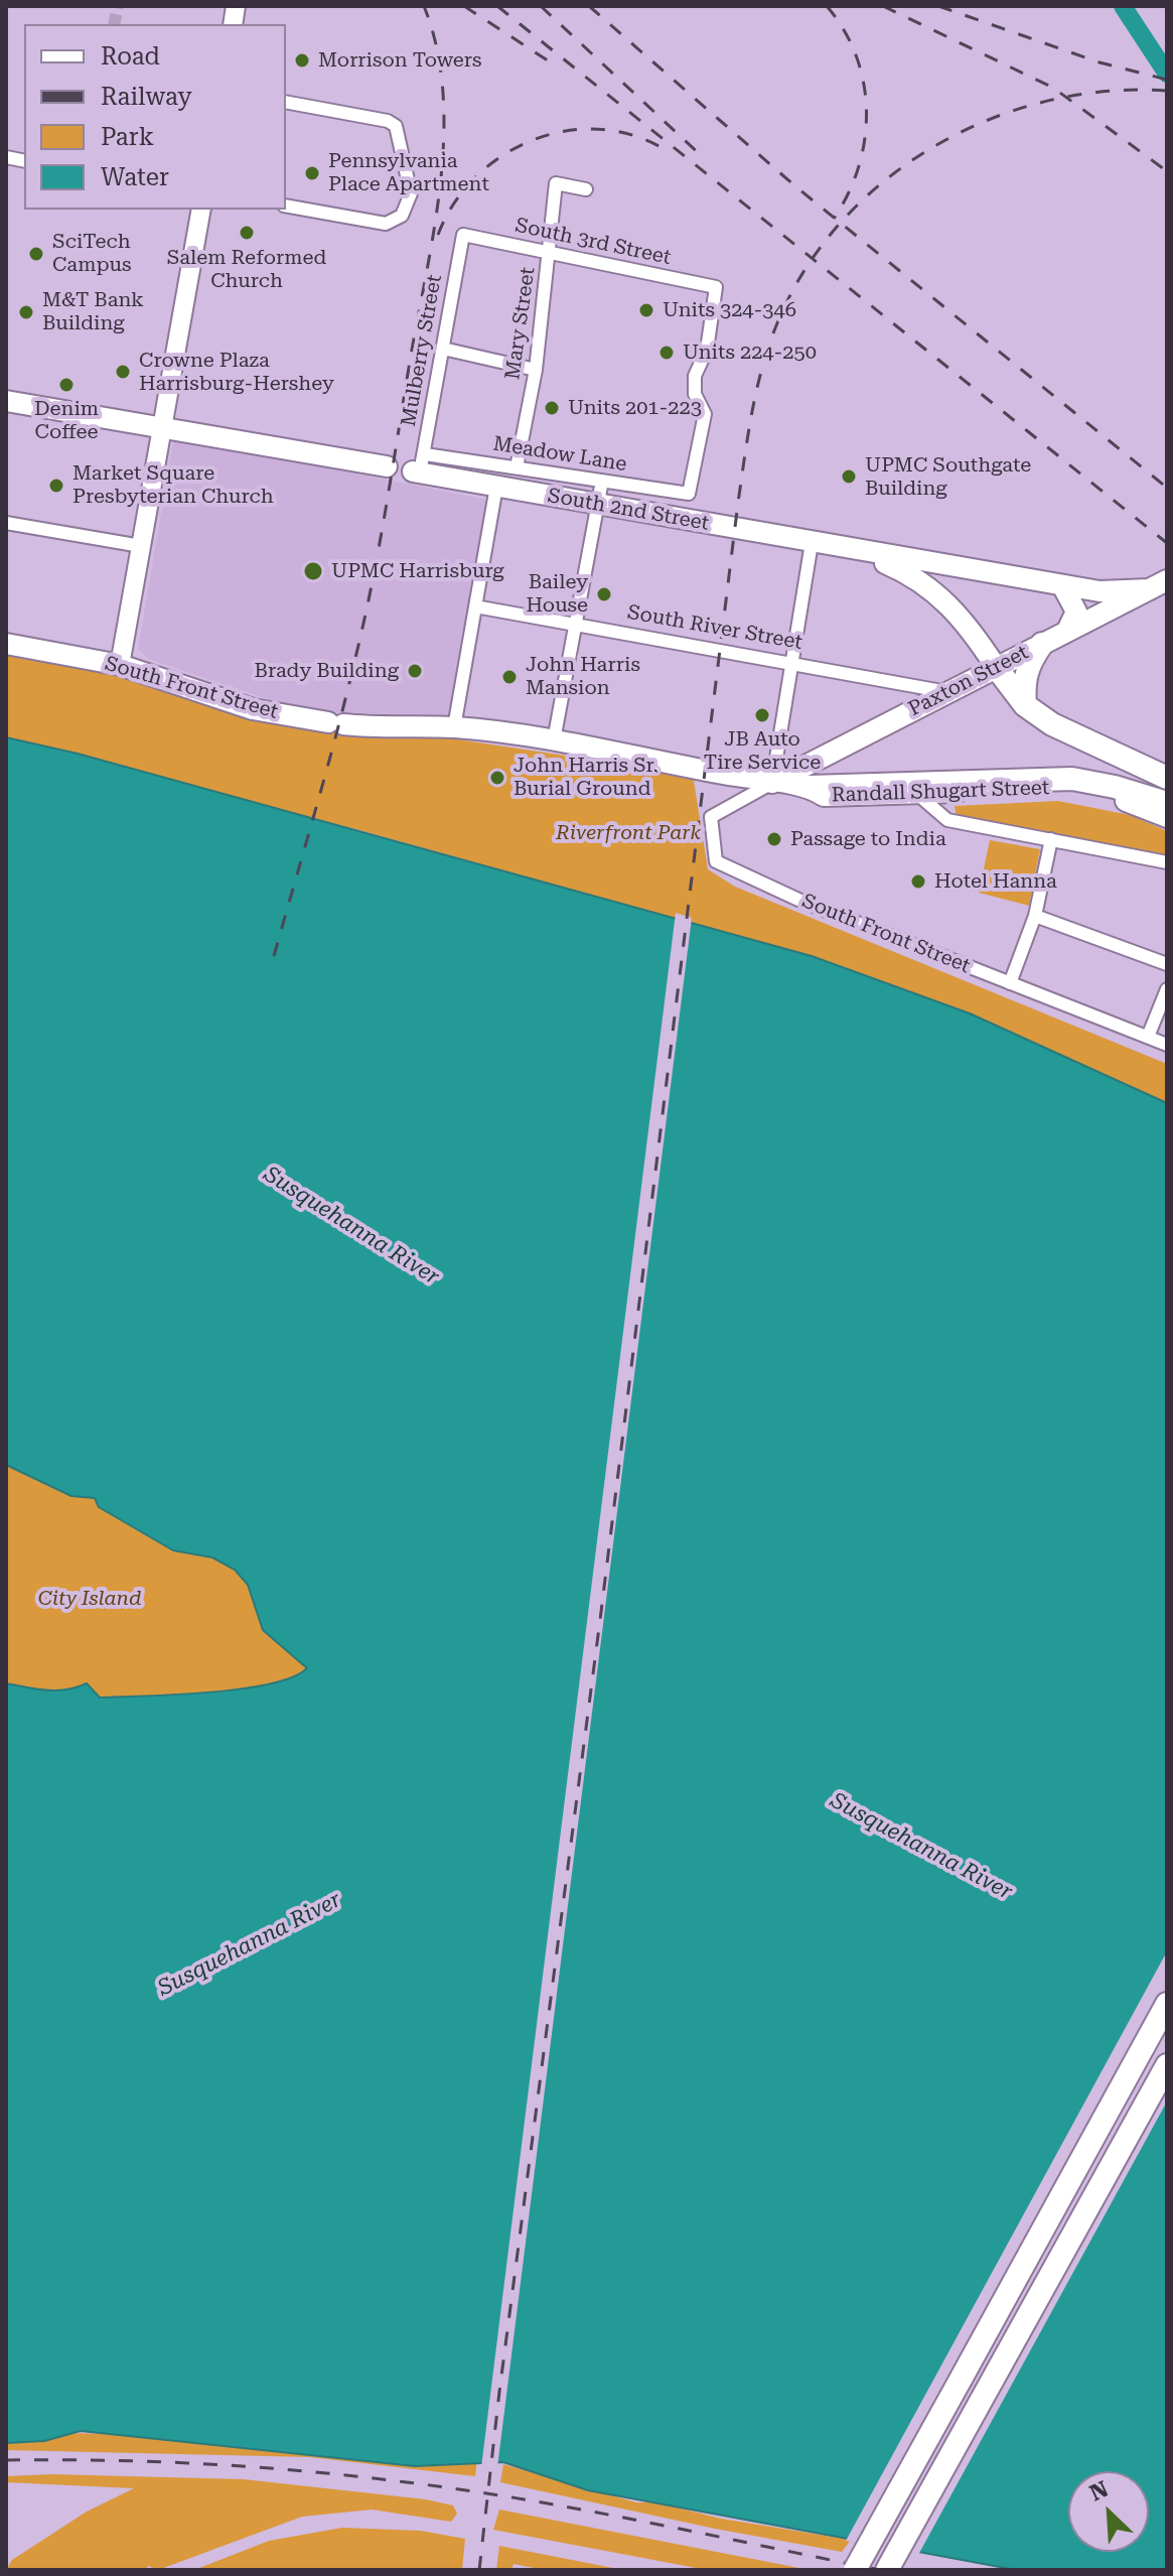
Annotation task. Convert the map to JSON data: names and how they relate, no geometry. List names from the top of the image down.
{
  "streets": {
    "main road": [
      "South 2nd Street",
      "Paxton Street",
      "South Front Street",
      "Randall Shugart Street"
    ],
    "street": [
      "South 3rd Street",
      "Mary Street",
      "Mulberry Street",
      "Meadow Lane",
      "South River Street"
    ]
  },
  "crossings": [
    ["South 3rd Street", "Mary Street"],
    ["South 3rd Street", "Mulberry Street"],
    ["South 3rd Street", "Meadow Lane"],
    ["Mary Street", "Meadow Lane"],
    ["Mulberry Street", "Meadow Lane"],
    ["Mulberry Street", "South 2nd Street"],
    ["Meadow Lane", "South 2nd Street"],
    ["South 2nd Street", "Paxton Street"],
    ["South River Street", "Paxton Street"],
    ["Paxton Street", "South Front Street"],
    ["South Front Street", "Randall Shugart Street"]
  ],
  "water": ["Susquehanna River"],
  "parks": ["Riverfront Park", "City Island"],
  "places": [
    "Morrison Towers",
    "Pennsylvania Place Apartment",
    "Salem Reformed Church",
    "SciTech Campus",
    "Units 324-346",
    "M&T Bank Building",
    "Units 224-250",
    "Crowne Plaza Harrisburg-Hershey",
    "Denim Coffee",
    "Units 201-223",
    "UPMC Southgate Building",
    "Market Square Presbyterian Church",
    "UPMC Harrisburg",
    "Bailey House",
    "Brady Building",
    "John Harris Mansion",
    "JB Auto Tire Service",
    "John Harris Sr. Burial Ground",
    "Passage to India",
    "Hotel Hanna"
  ],
  "legend": [
    "Road",
    "Railway",
    "Park",
    "Water"
  ],
  "north": "top left"
}
